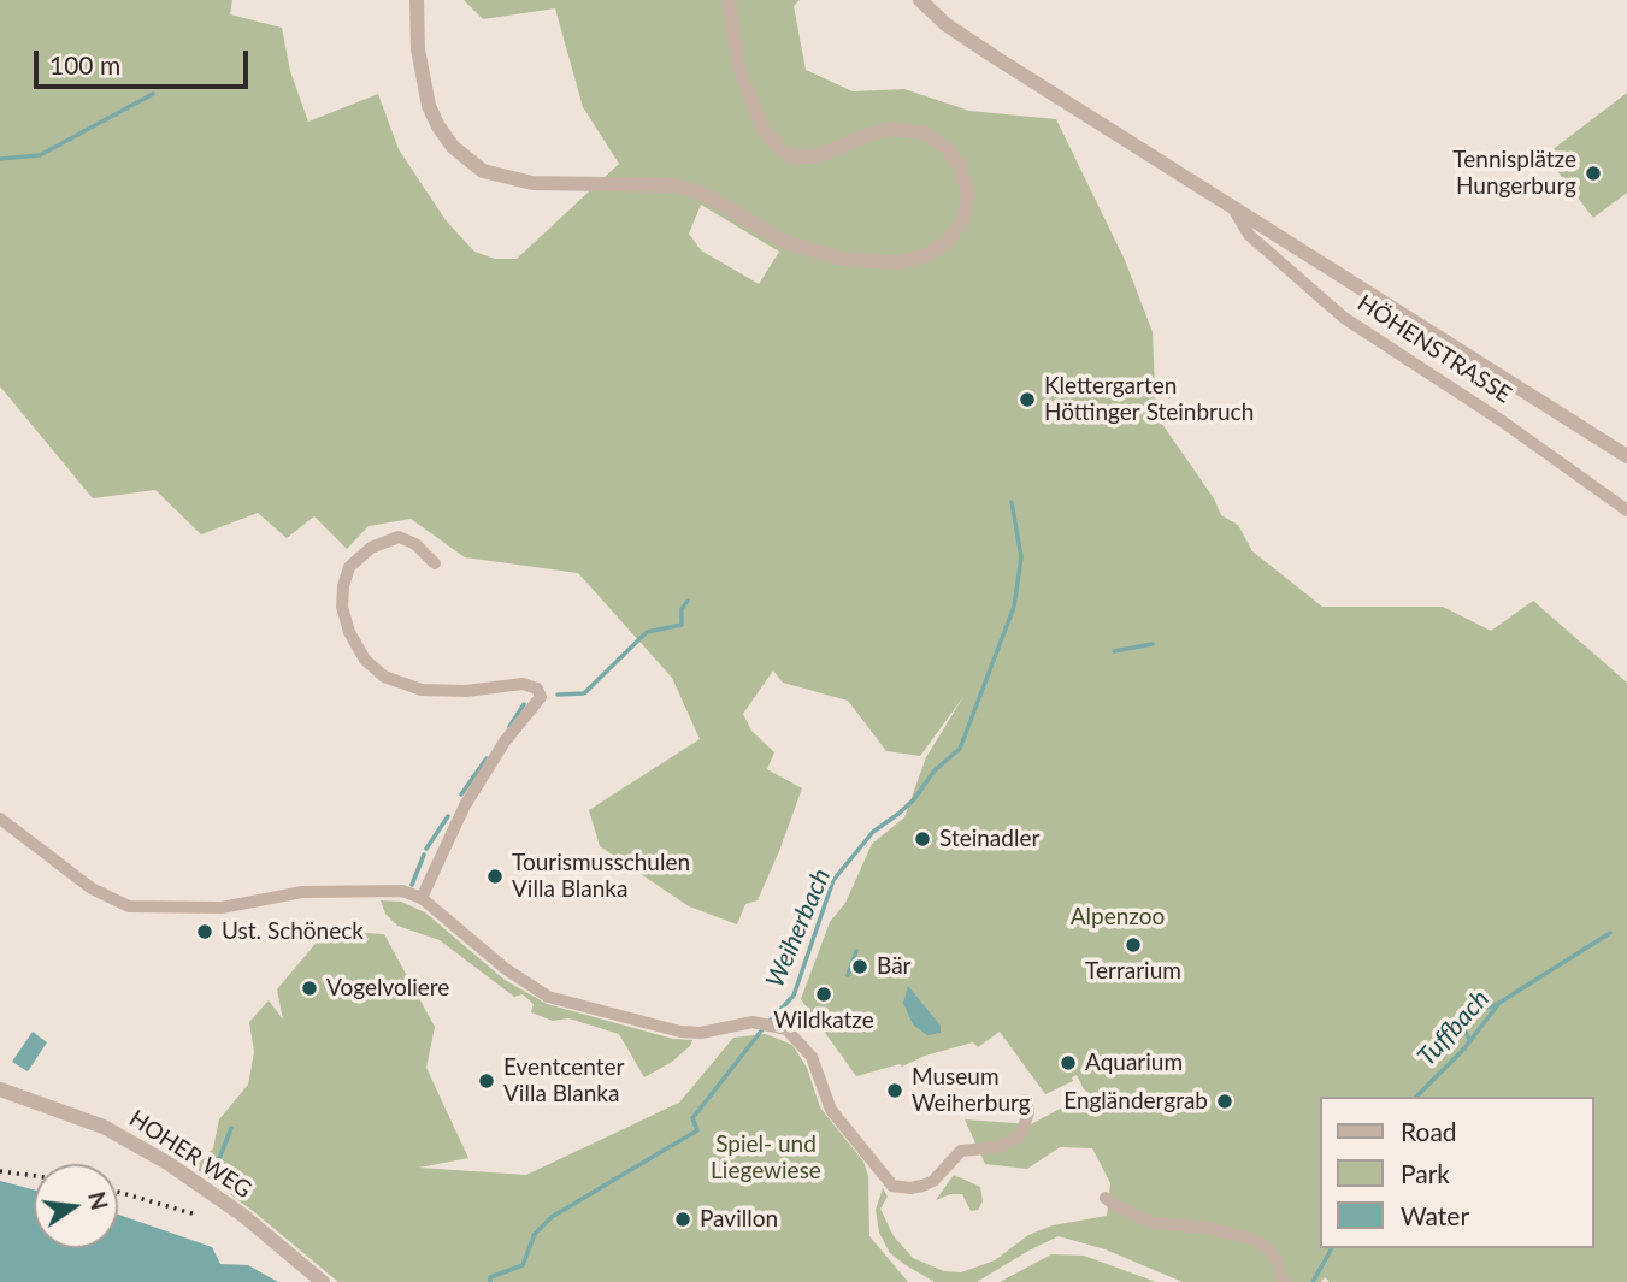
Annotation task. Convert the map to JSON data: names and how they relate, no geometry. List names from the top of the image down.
{
  "streets": {
    "street": ["HÖHENSTRASSE", "HOHER WEG"]
  },
  "water": ["Weiherbach", "Tuffbach"],
  "parks": ["Alpenzoo", "Spiel- und Liegewiese"],
  "places": [
    "Tennisplätze Hungerburg",
    "Klettergarten Höttinger Steinbruch",
    "Steinadler",
    "Tourismusschulen Villa Blanka",
    "Ust. Schöneck",
    "Terrarium",
    "Bär",
    "Vogelvoliere",
    "Wildkatze",
    "Aquarium",
    "Eventcenter Villa Blanka",
    "Museum Weiherburg",
    "Engländergrab",
    "Pavillon"
  ],
  "legend": ["Road", "Park", "Water"],
  "scale_bar": "100 m",
  "north": "right"
}
